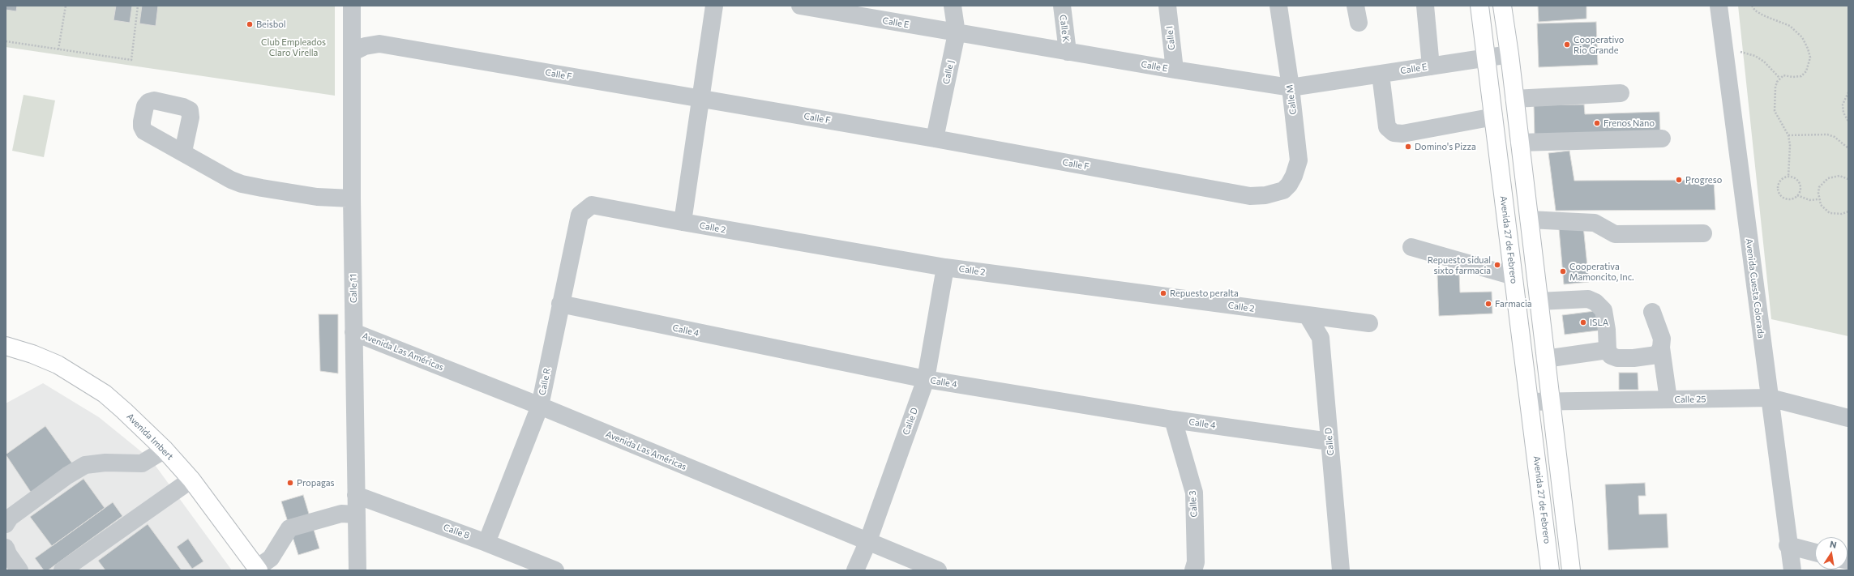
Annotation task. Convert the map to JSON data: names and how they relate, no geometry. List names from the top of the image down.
{
  "streets": {
    "main road": ["Avenida 27 de Febrero", "Avenida Imbert"],
    "street": [
      "Calle E",
      "Calle K",
      "Calle I",
      "Calle J",
      "Calle F",
      "Calle M",
      "Calle 2",
      "Calle 11",
      "Avenida Cuesta Colorada",
      "Calle 4",
      "Avenida Las Américas",
      "Calle R",
      "Calle 25",
      "Calle D",
      "Calle 3",
      "Calle 8"
    ]
  },
  "crossings": [
    ["Calle E", "Calle K"],
    ["Calle E", "Calle I"],
    ["Calle E", "Calle J"],
    ["Calle E", "Calle M"],
    ["Calle E", "Avenida 27 de Febrero"],
    ["Calle J", "Calle F"],
    ["Calle F", "Calle M"],
    ["Calle F", "Calle 11"],
    ["Calle 2", "Calle R"],
    ["Calle 2", "Calle D"],
    ["Avenida 27 de Febrero", "Calle 25"],
    ["Calle 11", "Avenida Las Américas"],
    ["Calle 11", "Calle 8"],
    ["Avenida Cuesta Colorada", "Calle 25"],
    ["Calle 4", "Calle R"],
    ["Calle 4", "Calle D"],
    ["Calle 4", "Calle 3"],
    ["Avenida Las Américas", "Calle R"],
    ["Avenida Las Américas", "Calle D"],
    ["Calle R", "Calle 8"]
  ],
  "parks": ["Club Empleados Claro Virella"],
  "places": [
    "Beisbol",
    "Cooperativo Rio Grande",
    "Frenos Nano",
    "Domino's Pizza",
    "Progreso",
    "Repuesto sidual sixto farmacia",
    "Cooperativa Mamoncito, Inc.",
    "Repuesto peralta",
    "Farmacia",
    "ISLA",
    "Propagas"
  ],
  "north": "top"
}
